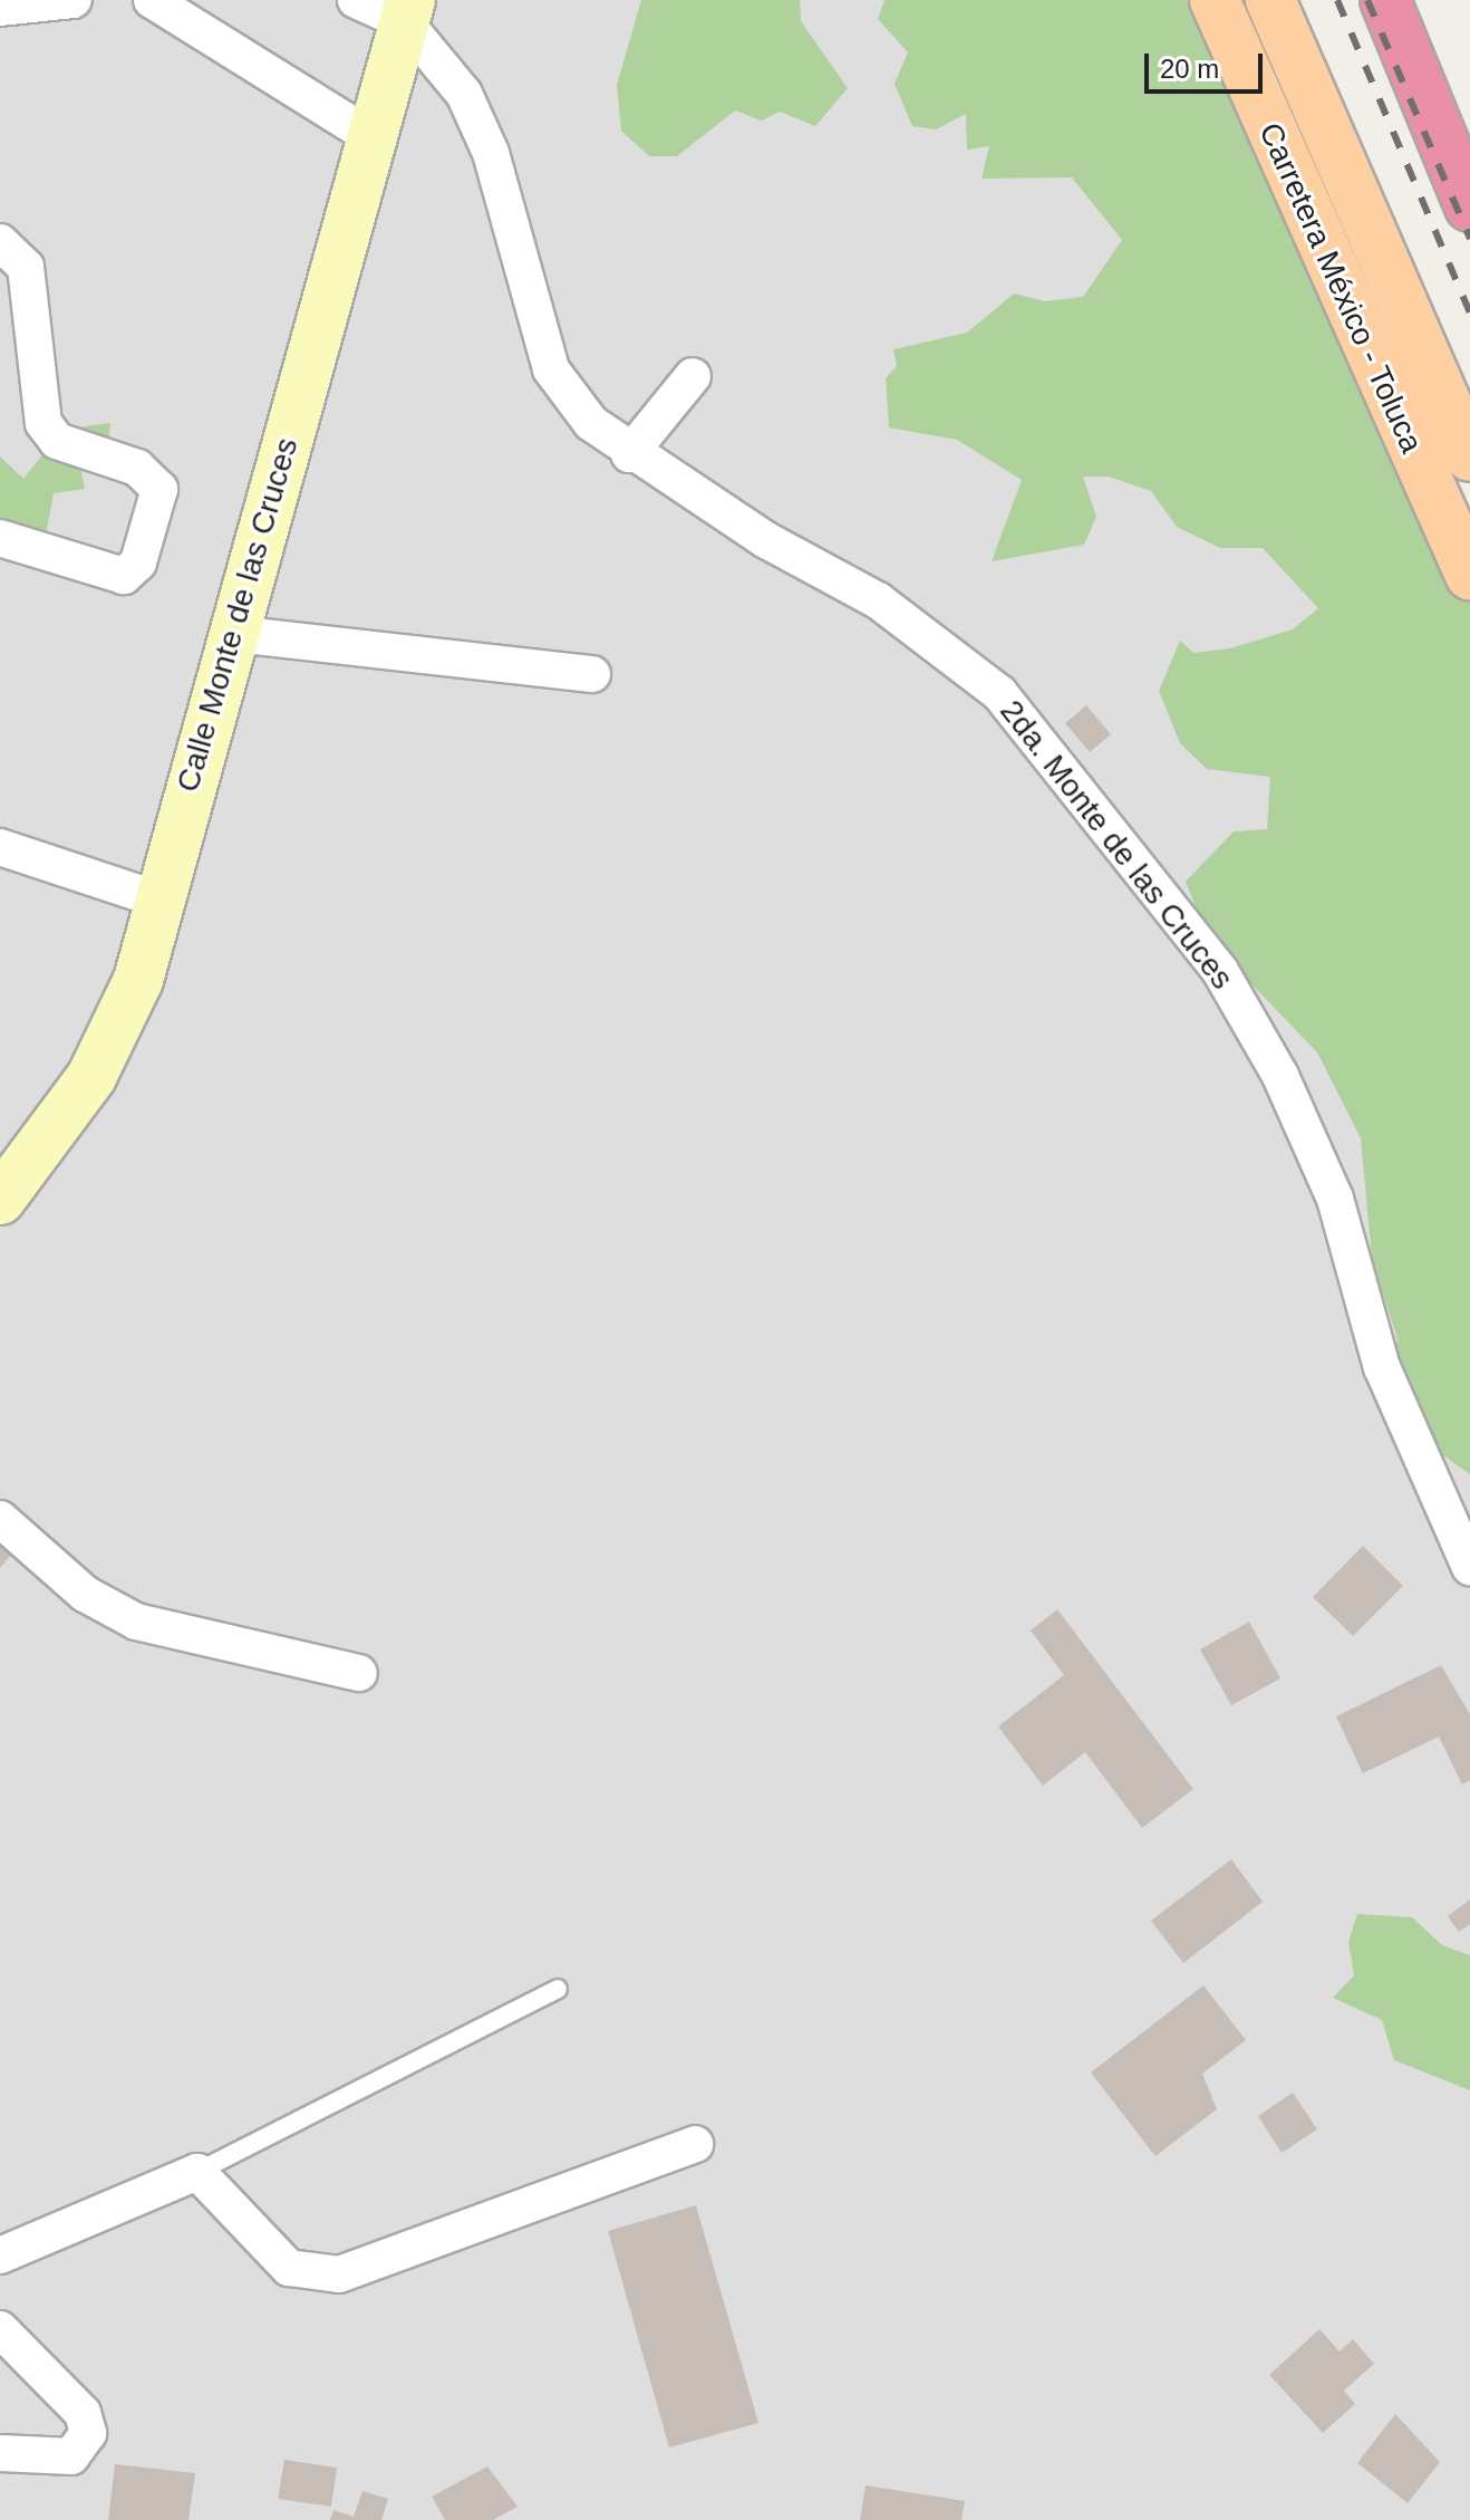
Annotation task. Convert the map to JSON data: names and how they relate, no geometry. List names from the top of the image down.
{
  "streets": {
    "main road": ["Carretera México - Toluca"],
    "street": ["Calle Monte de las Cruces", "2da. Monte de las Cruces"]
  },
  "crossings": [
    ["Calle Monte de las Cruces", "2da. Monte de las Cruces"]
  ],
  "scale_bar": "20 m"
}
